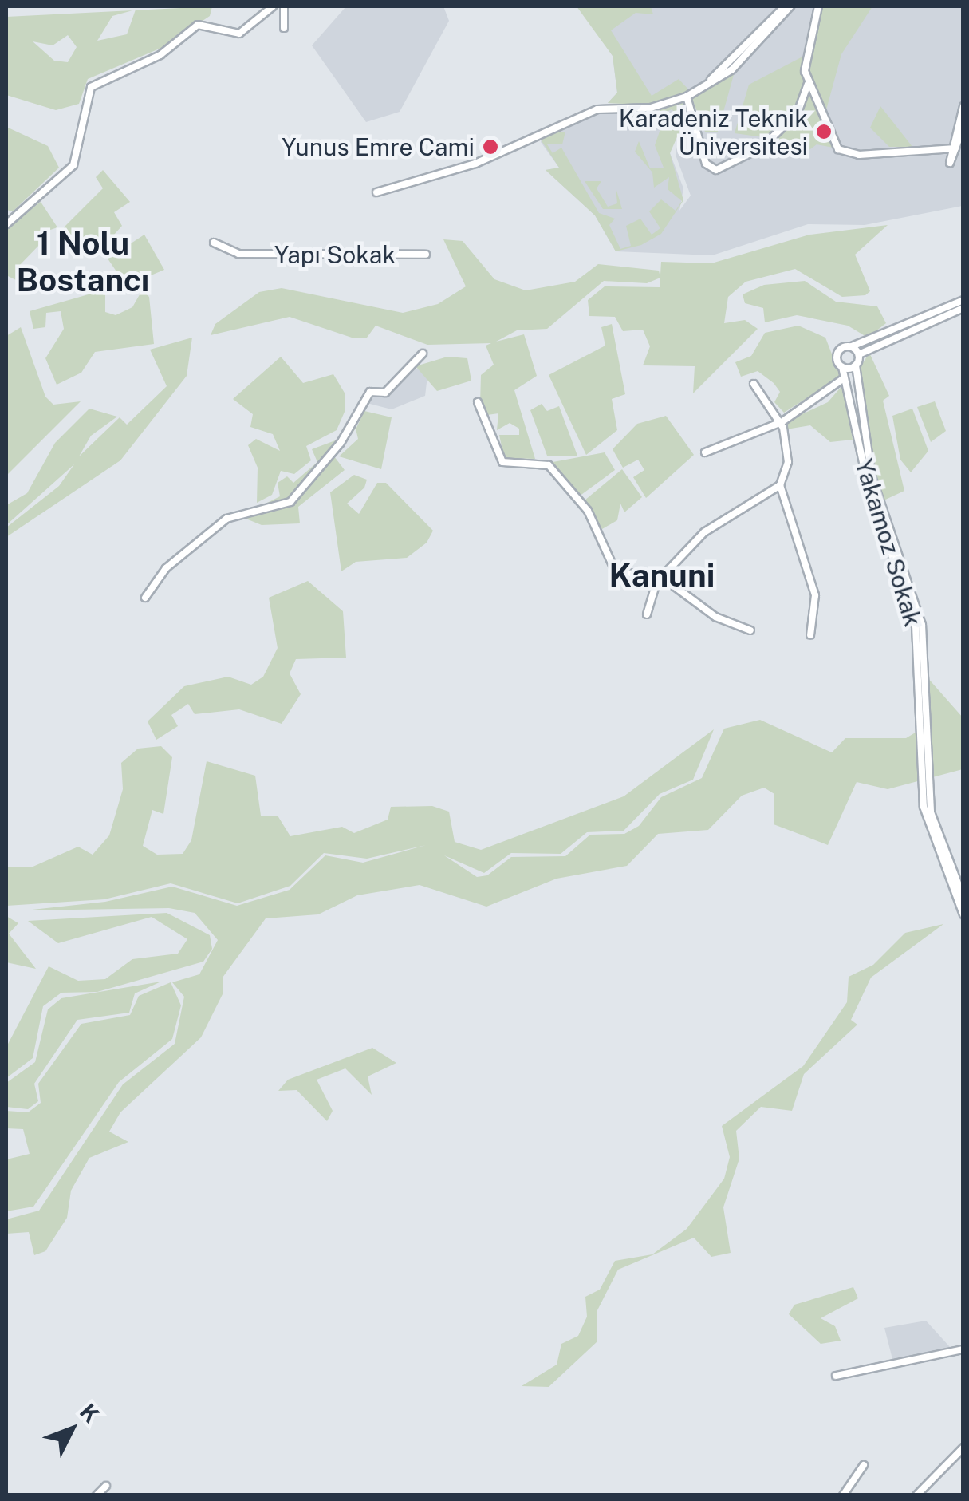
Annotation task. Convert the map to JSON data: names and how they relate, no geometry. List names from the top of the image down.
{
  "streets": {
    "street": ["Yapı Sokak", "Yakamoz Sokak"]
  },
  "districts": ["1 Nolu Bostancı", "Kanuni"],
  "places": ["Karadeniz Teknik Üniversitesi", "Yunus Emre Cami"],
  "north": "top right"
}
